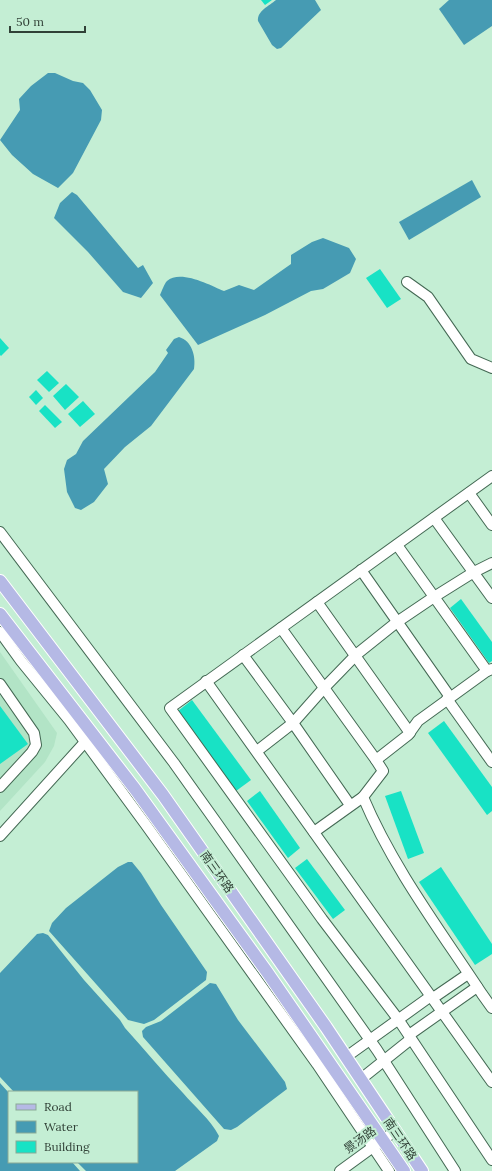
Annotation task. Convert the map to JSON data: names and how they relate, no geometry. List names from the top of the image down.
{
  "streets": {
    "main road": ["南三环路"],
    "street": ["景汤路"]
  },
  "crossings": [
    ["南三环路", "景汤路"]
  ],
  "legend": ["Road", "Water", "Building"],
  "scale_bar": "50 m"
}
